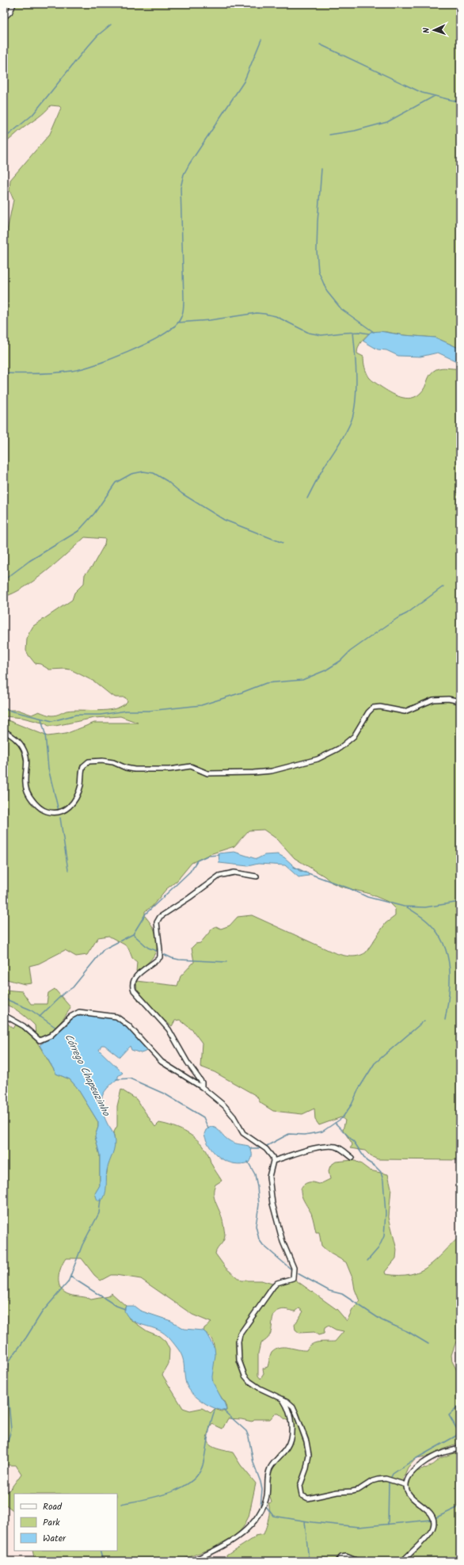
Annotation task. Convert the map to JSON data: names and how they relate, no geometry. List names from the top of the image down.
{
  "water": ["Córrego Chapeuzinho"],
  "legend": ["Road", "Park", "Water"],
  "north": "left"
}
